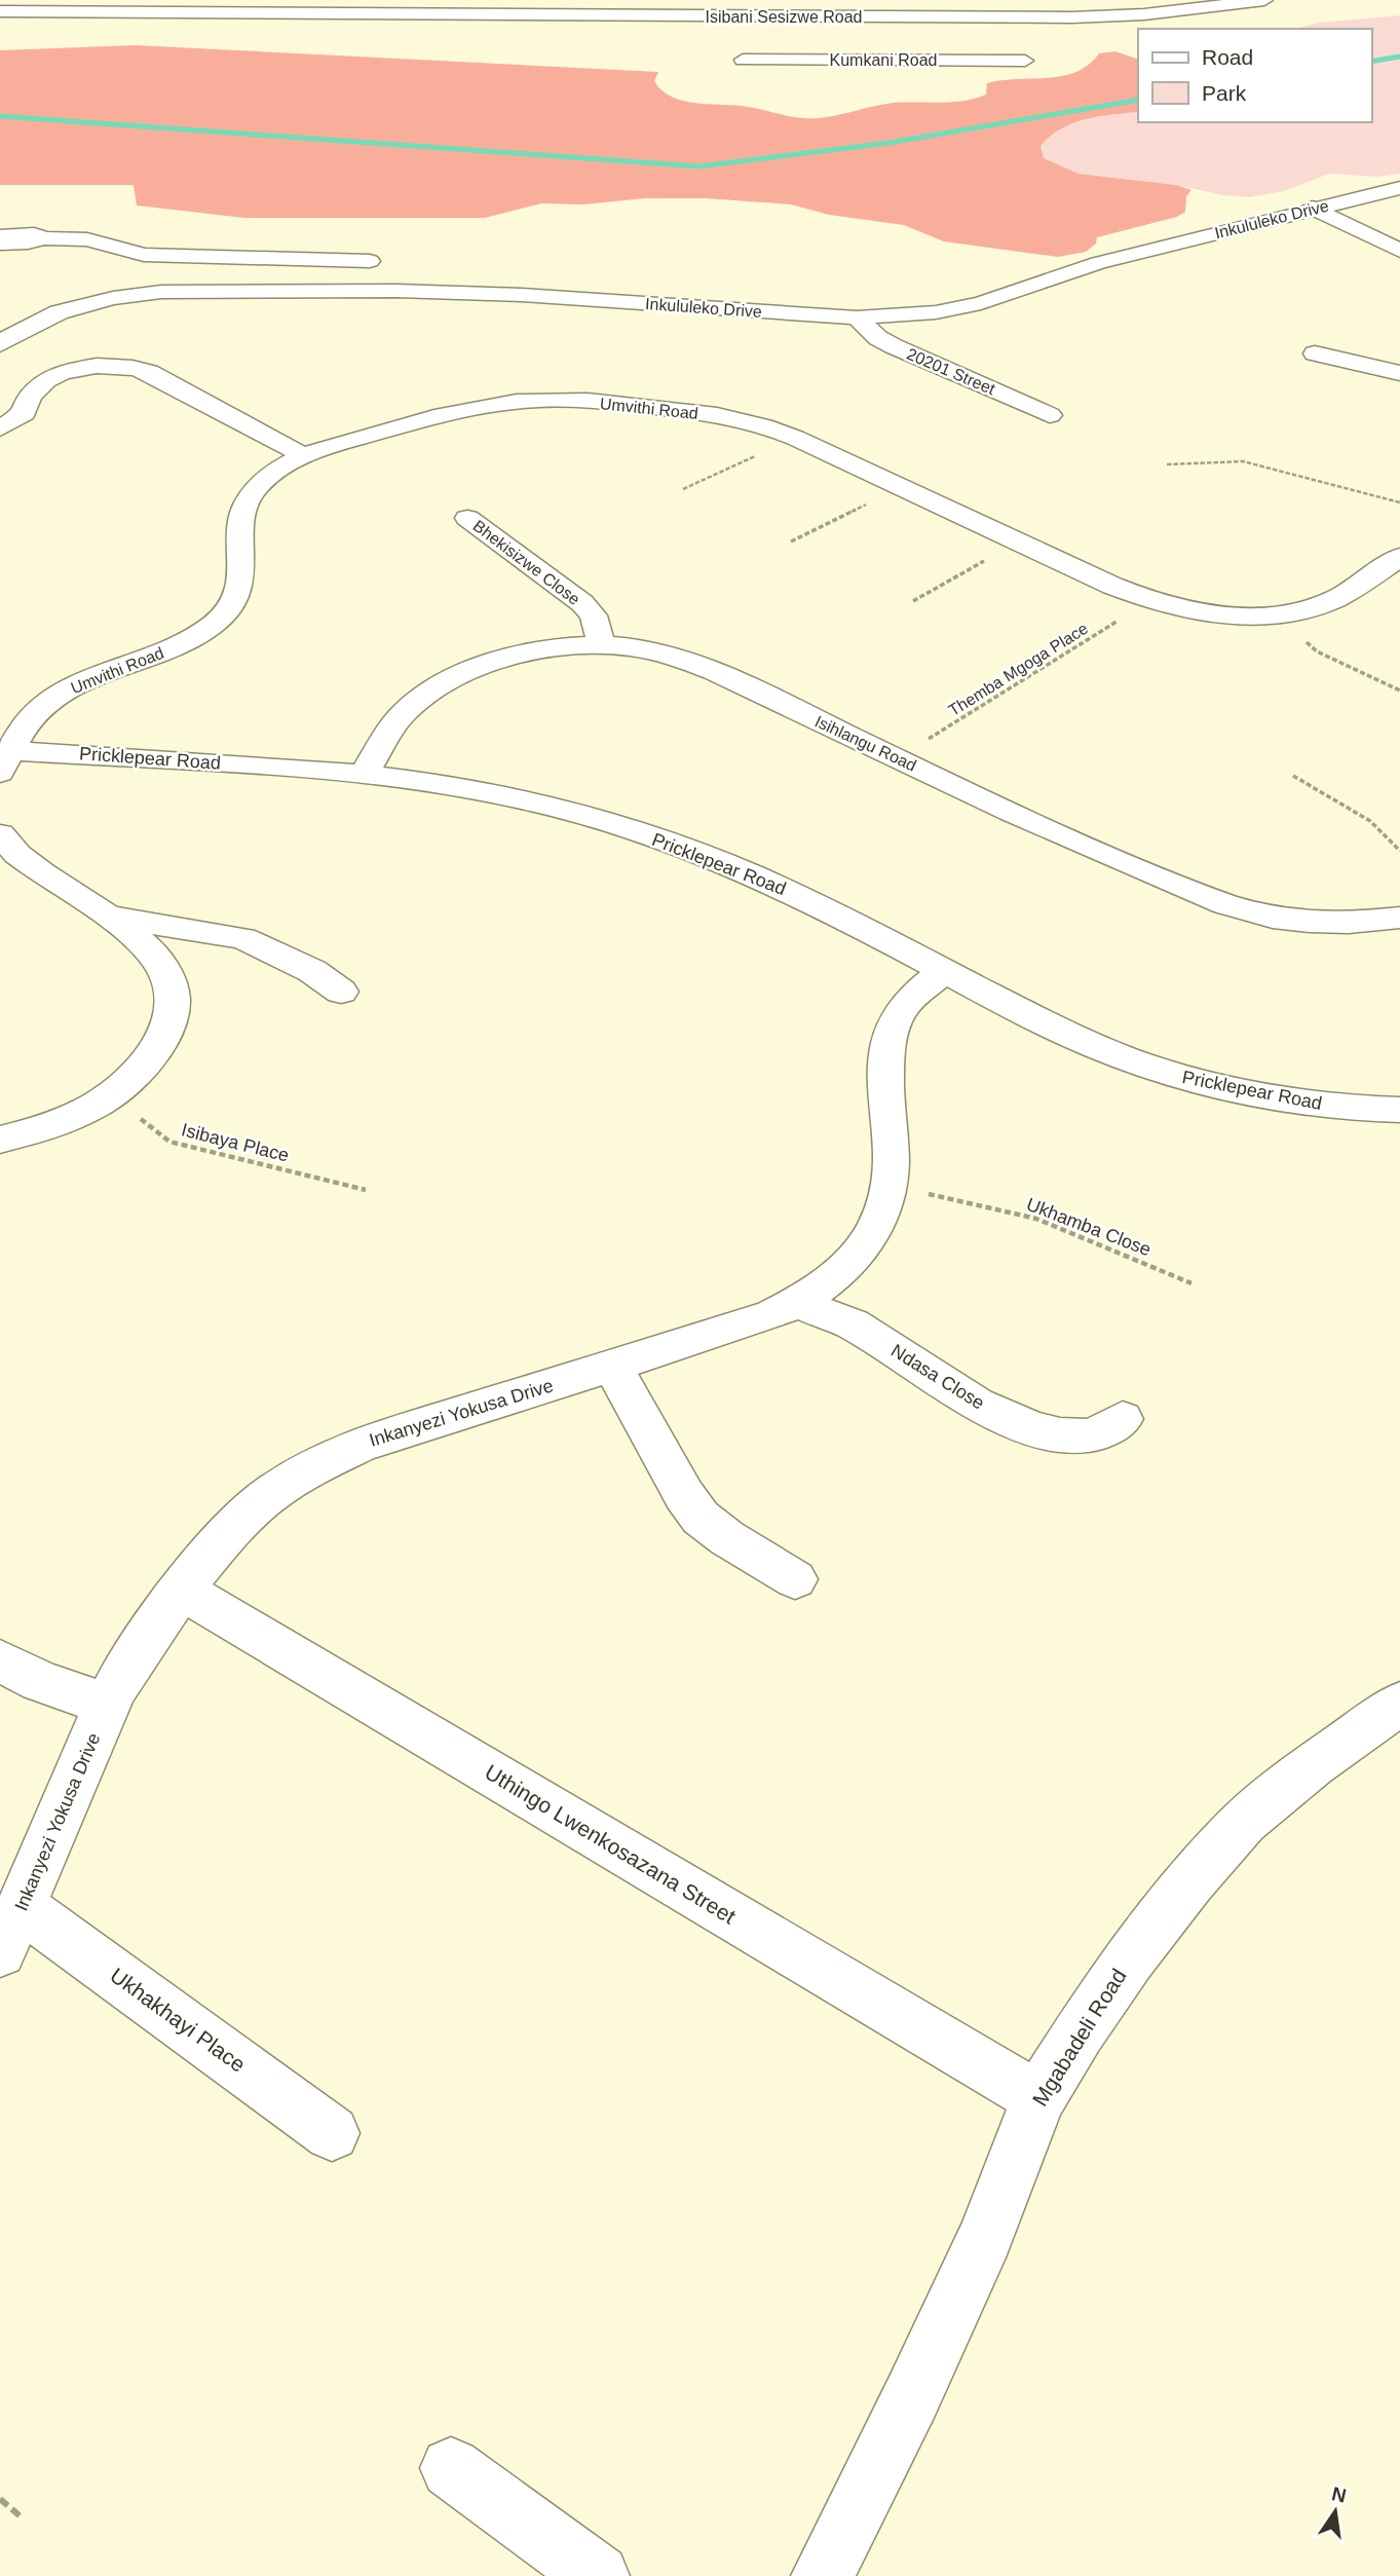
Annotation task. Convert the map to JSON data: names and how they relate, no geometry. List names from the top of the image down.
{
  "streets": {
    "street": [
      "Isibani Sesizwe Road",
      "Kumkani Road",
      "Inkululeko Drive",
      "20201 Street",
      "Umvithi Road",
      "Bhekisizwe Close",
      "Isihlangu Road",
      "Pricklepear Road",
      "Ndasa Close",
      "Inkanyezi Yokusa Drive",
      "Uthingo Lwenkosazana Street",
      "Ukhakhayi Place",
      "Mgabadeli Road"
    ],
    "path": ["Themba Mgoga Place", "Isibaya Place", "Ukhamba Close"]
  },
  "crossings": [
    ["Inkululeko Drive", "20201 Street"],
    ["Umvithi Road", "Themba Mgoga Place"],
    ["Umvithi Road", "Pricklepear Road"],
    ["Bhekisizwe Close", "Isihlangu Road"],
    ["Themba Mgoga Place", "Isihlangu Road"],
    ["Isihlangu Road", "Pricklepear Road"],
    ["Pricklepear Road", "Inkanyezi Yokusa Drive"],
    ["Ukhamba Close", "Inkanyezi Yokusa Drive"],
    ["Ndasa Close", "Inkanyezi Yokusa Drive"],
    ["Inkanyezi Yokusa Drive", "Uthingo Lwenkosazana Street"],
    ["Inkanyezi Yokusa Drive", "Ukhakhayi Place"],
    ["Uthingo Lwenkosazana Street", "Mgabadeli Road"]
  ],
  "legend": ["Road", "Park"],
  "north": "top"
}
